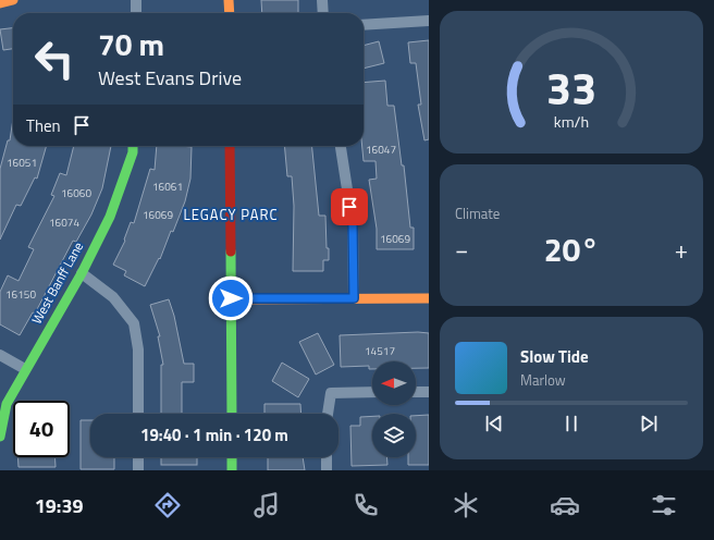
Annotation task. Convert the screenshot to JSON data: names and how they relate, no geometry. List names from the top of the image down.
{
  "streets": {
    "street": ["West Banff Lane"]
  },
  "districts": ["LEGACY PARC"],
  "house_numbers": [
    "16047",
    "16051",
    "16061",
    "16060",
    "16069",
    "16074",
    "16069",
    "16150",
    "14517"
  ],
  "north": "left",
  "page": {
    "turn": ["70 m", "West Evans Drive"],
    "then": "Then",
    "tile": "Climate",
    "heat": ["−", "20°", "+"],
    "song": ["Slow Tide", "Marlow"],
    "limit": "40",
    "trip": "19:40 · 1 min · 120 m",
    "tabs": "19:39",
    "gauge": ["33", "km/h"]
  }
}
